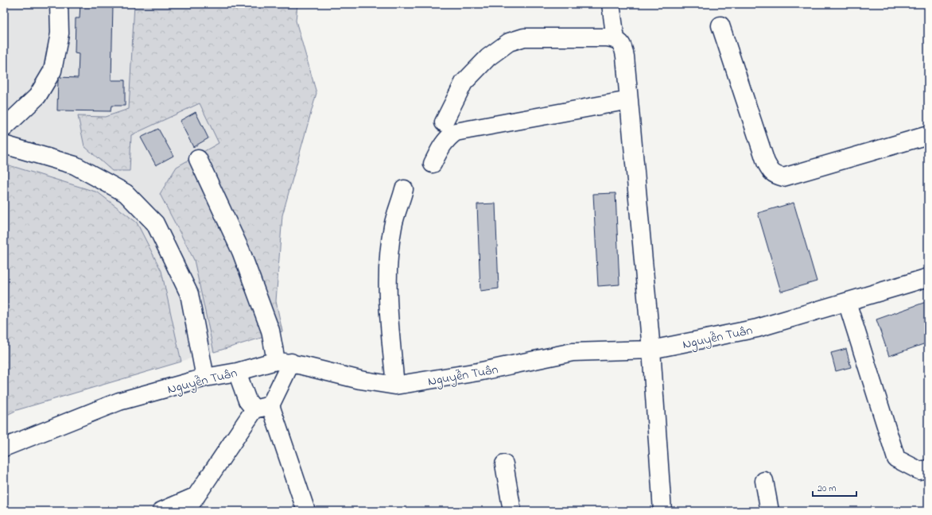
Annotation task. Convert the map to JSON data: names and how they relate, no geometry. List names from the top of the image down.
{
  "streets": {
    "street": ["Nguyễn Tuân"]
  },
  "scale_bar": "20 m"
}
